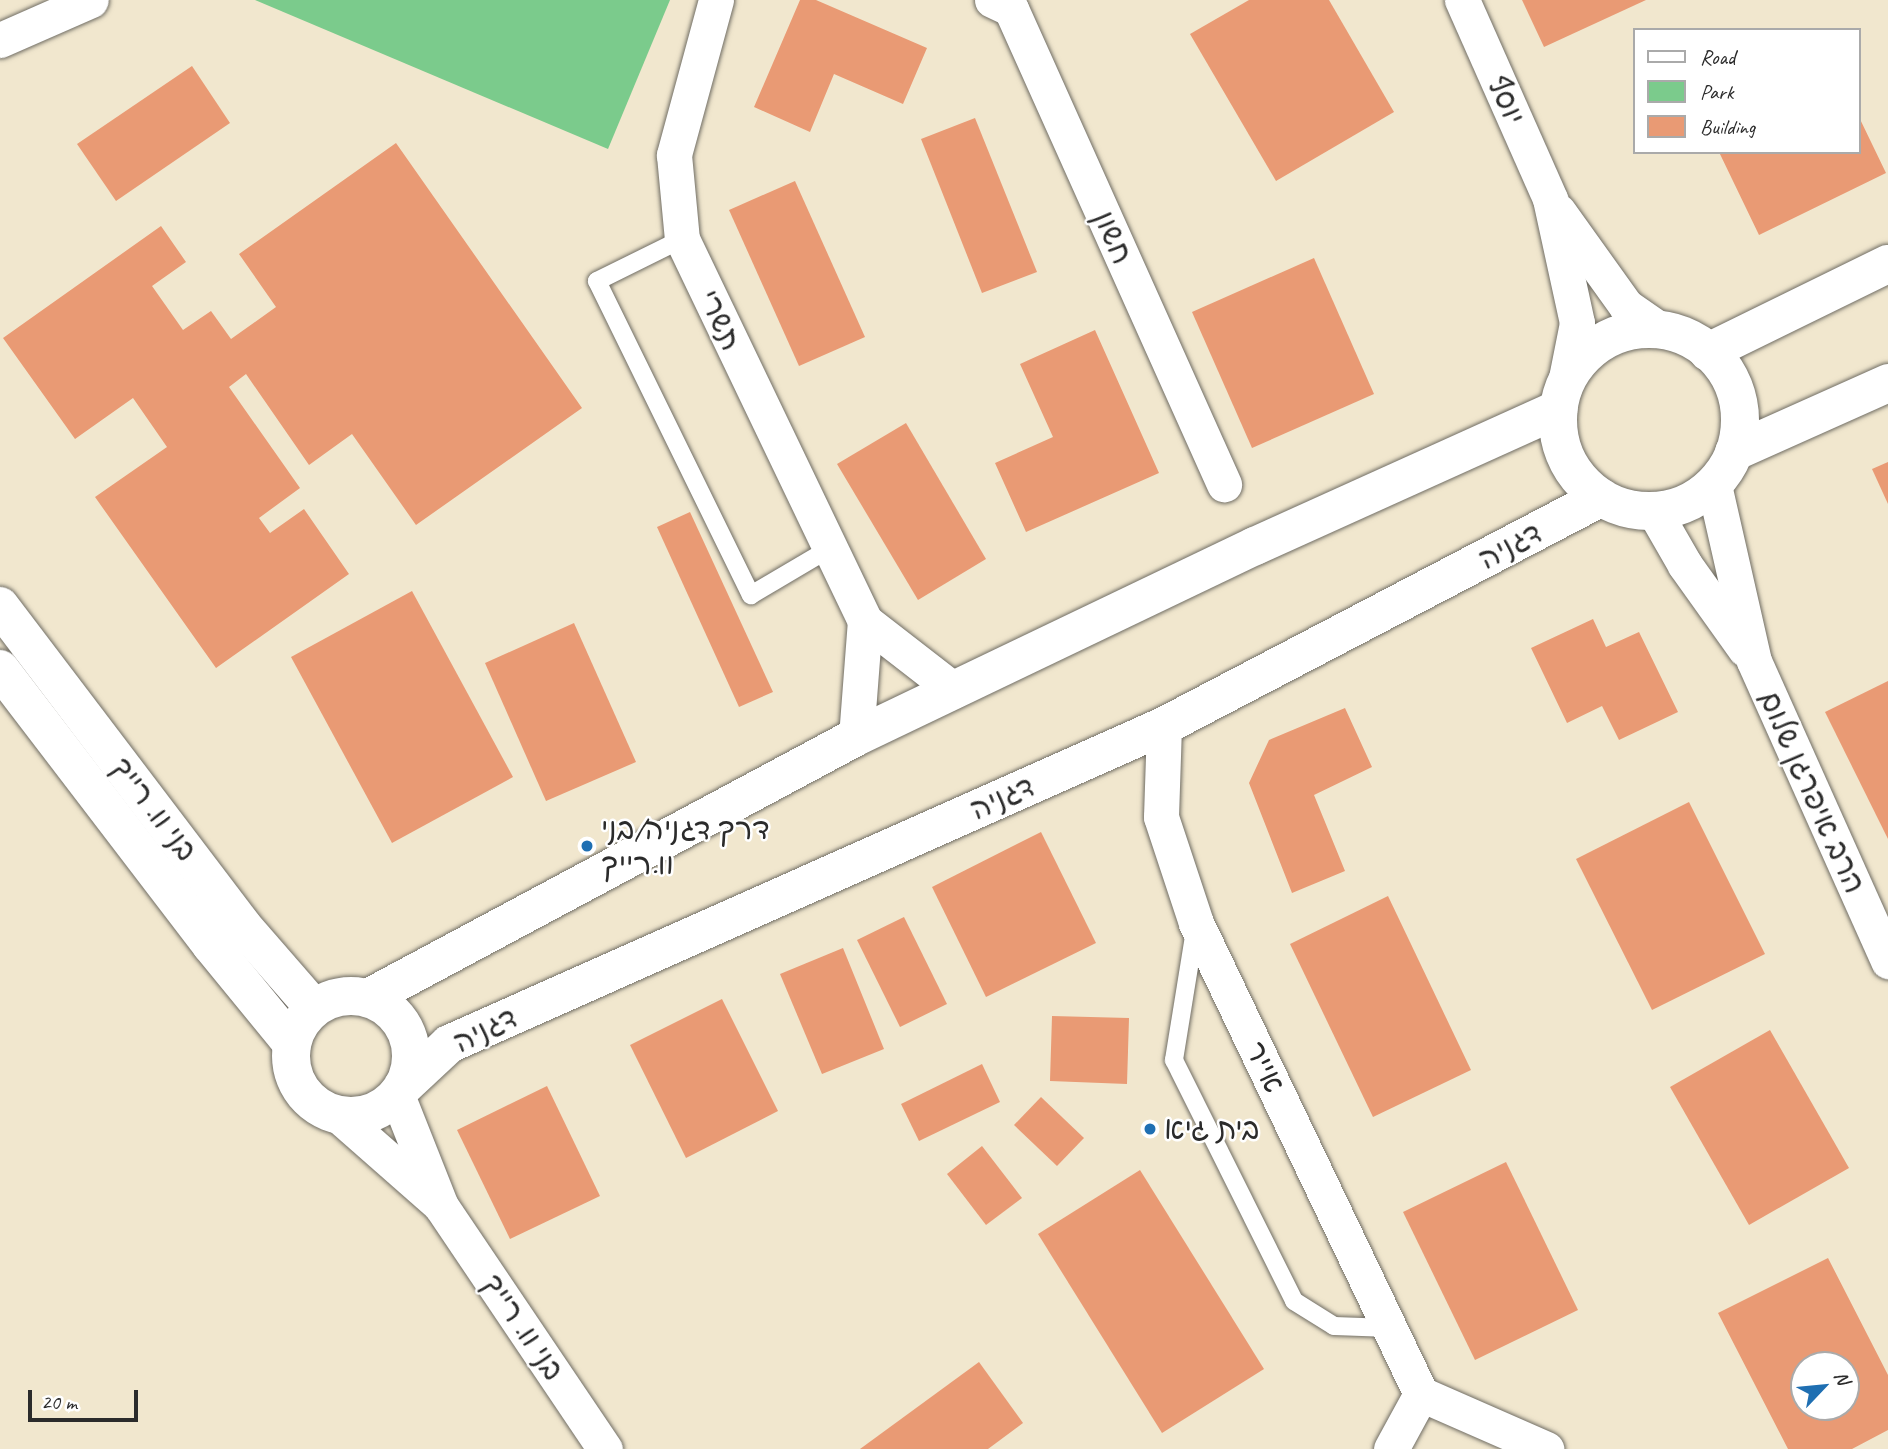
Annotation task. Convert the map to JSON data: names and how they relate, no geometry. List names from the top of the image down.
{
  "streets": {
    "street": [
      "יוסף",
      "חשון",
      "תשרי",
      "דגניה",
      "הרב איפרגן שלום",
      "בני וו. רייך",
      "אייר"
    ]
  },
  "crossings": [
    ["יוסף", "דגניה"],
    ["יוסף", "הרב איפרגן שלום"],
    ["דגניה", "הרב איפרגן שלום"],
    ["דגניה", "בני וו. רייך"],
    ["דגניה", "אייר"]
  ],
  "places": ["דרך דגניה/בני וו.רייך", "בית גיא"],
  "legend": ["Road", "Park", "Building"],
  "scale_bar": "20 m",
  "north": "top right"
}
